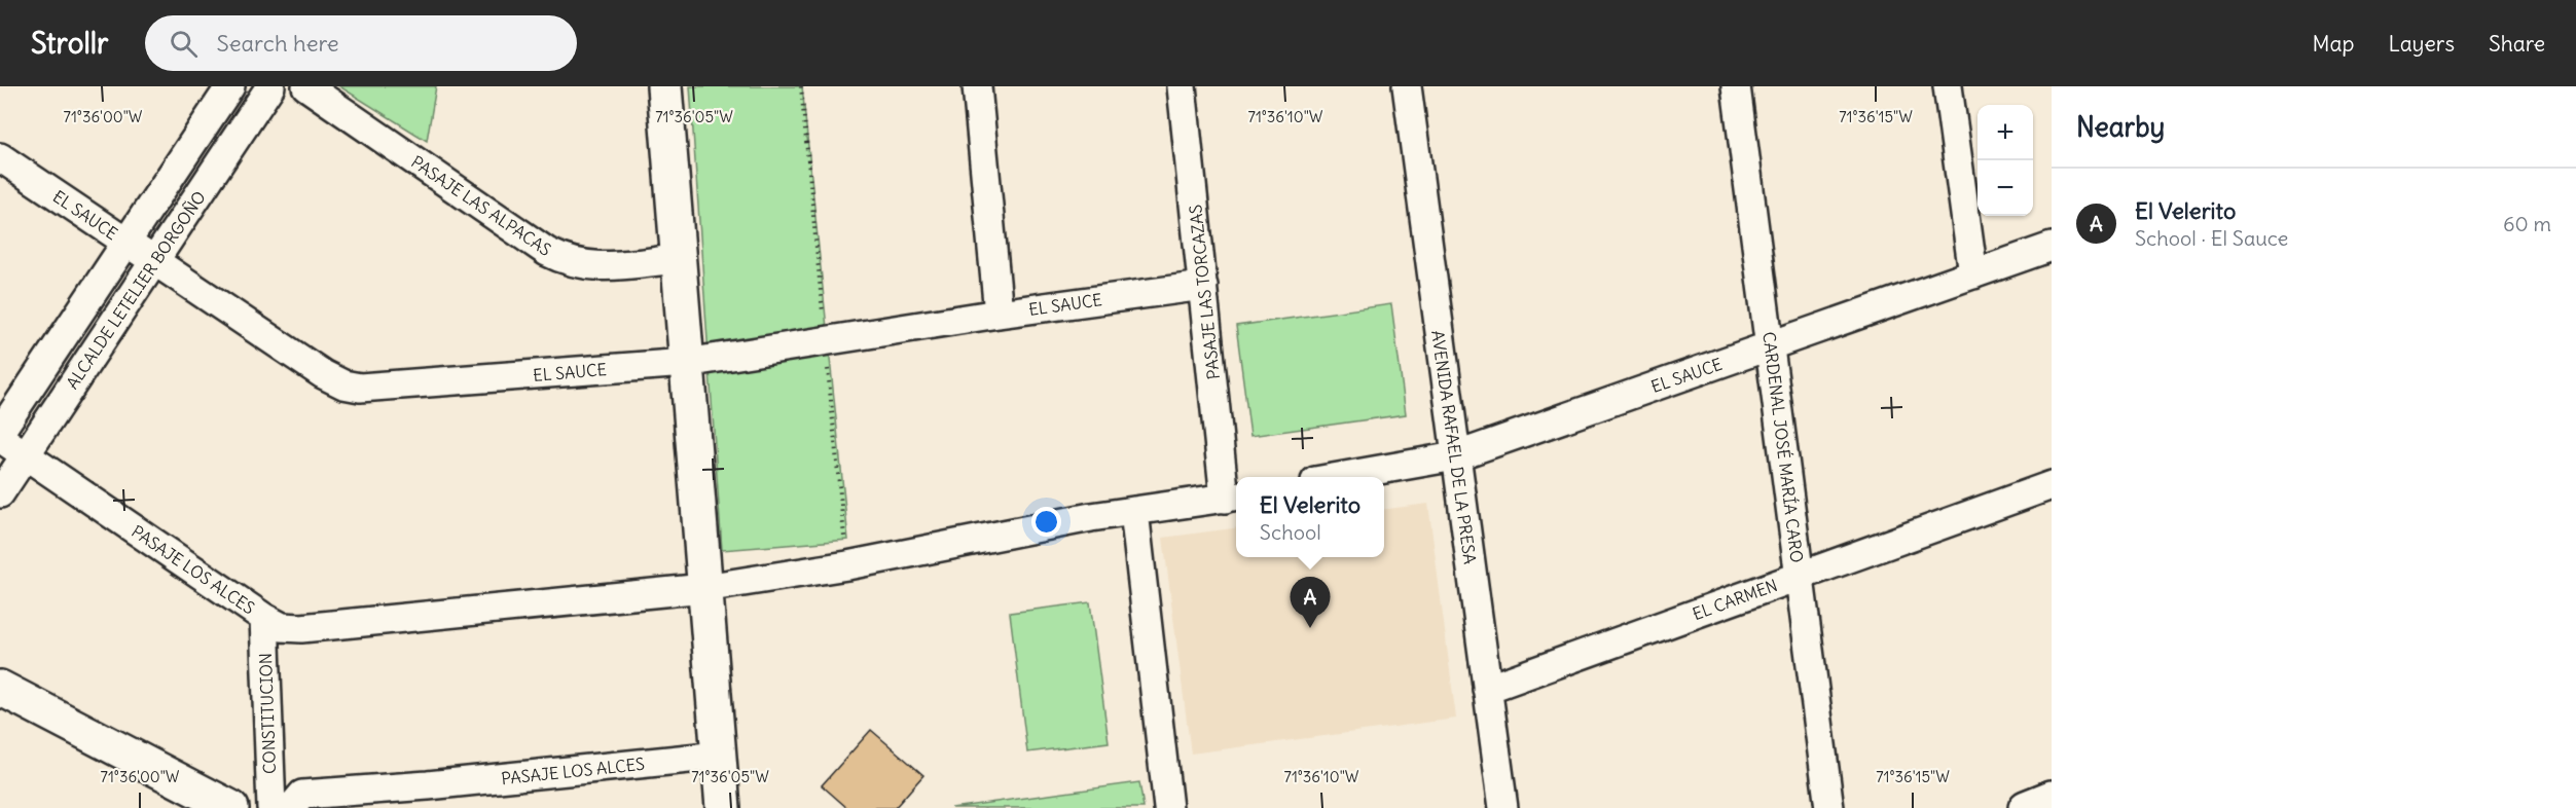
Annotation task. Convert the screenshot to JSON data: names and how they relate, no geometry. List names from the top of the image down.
{
  "streets": {
    "street": [
      "PASAJE LAS ALPACAS",
      "EL SAUCE",
      "ALCALDE LETELIER BORGOÑO",
      "PASAJE LAS TORCAZAS",
      "AVENIDA RAFAEL DE LA PRESA",
      "CARDENAL JOSÉ MARÍA CARO",
      "PASAJE LOS ALCES",
      "EL CARMEN",
      "CONSTITUCION"
    ]
  },
  "crossings": [
    ["EL SAUCE", "ALCALDE LETELIER BORGOÑO"],
    ["EL SAUCE", "PASAJE LAS TORCAZAS"],
    ["EL SAUCE", "AVENIDA RAFAEL DE LA PRESA"],
    ["EL SAUCE", "CARDENAL JOSÉ MARÍA CARO"],
    ["ALCALDE LETELIER BORGOÑO", "PASAJE LOS ALCES"],
    ["AVENIDA RAFAEL DE LA PRESA", "EL CARMEN"],
    ["CARDENAL JOSÉ MARÍA CARO", "EL CARMEN"],
    ["PASAJE LOS ALCES", "CONSTITUCION"]
  ],
  "page": {
    "header": "Strollr",
    "search": "Search here",
    "nav": ["Map", "Layers", "Share"],
    "heading": "Nearby",
    "map_buttons": ["+", "−"],
    "list": [
      {
        "mark": "A",
        "name": "El Velerito",
        "note": "School · El Sauce",
        "value": "60 m"
      }
    ],
    "popup": ["El Velerito", "School"],
    "pins": "A"
  },
  "coordinates": [
    "71°36'00\"W",
    "71°36'05\"W",
    "71°36'10\"W",
    "71°36'15\"W"
  ]
}
